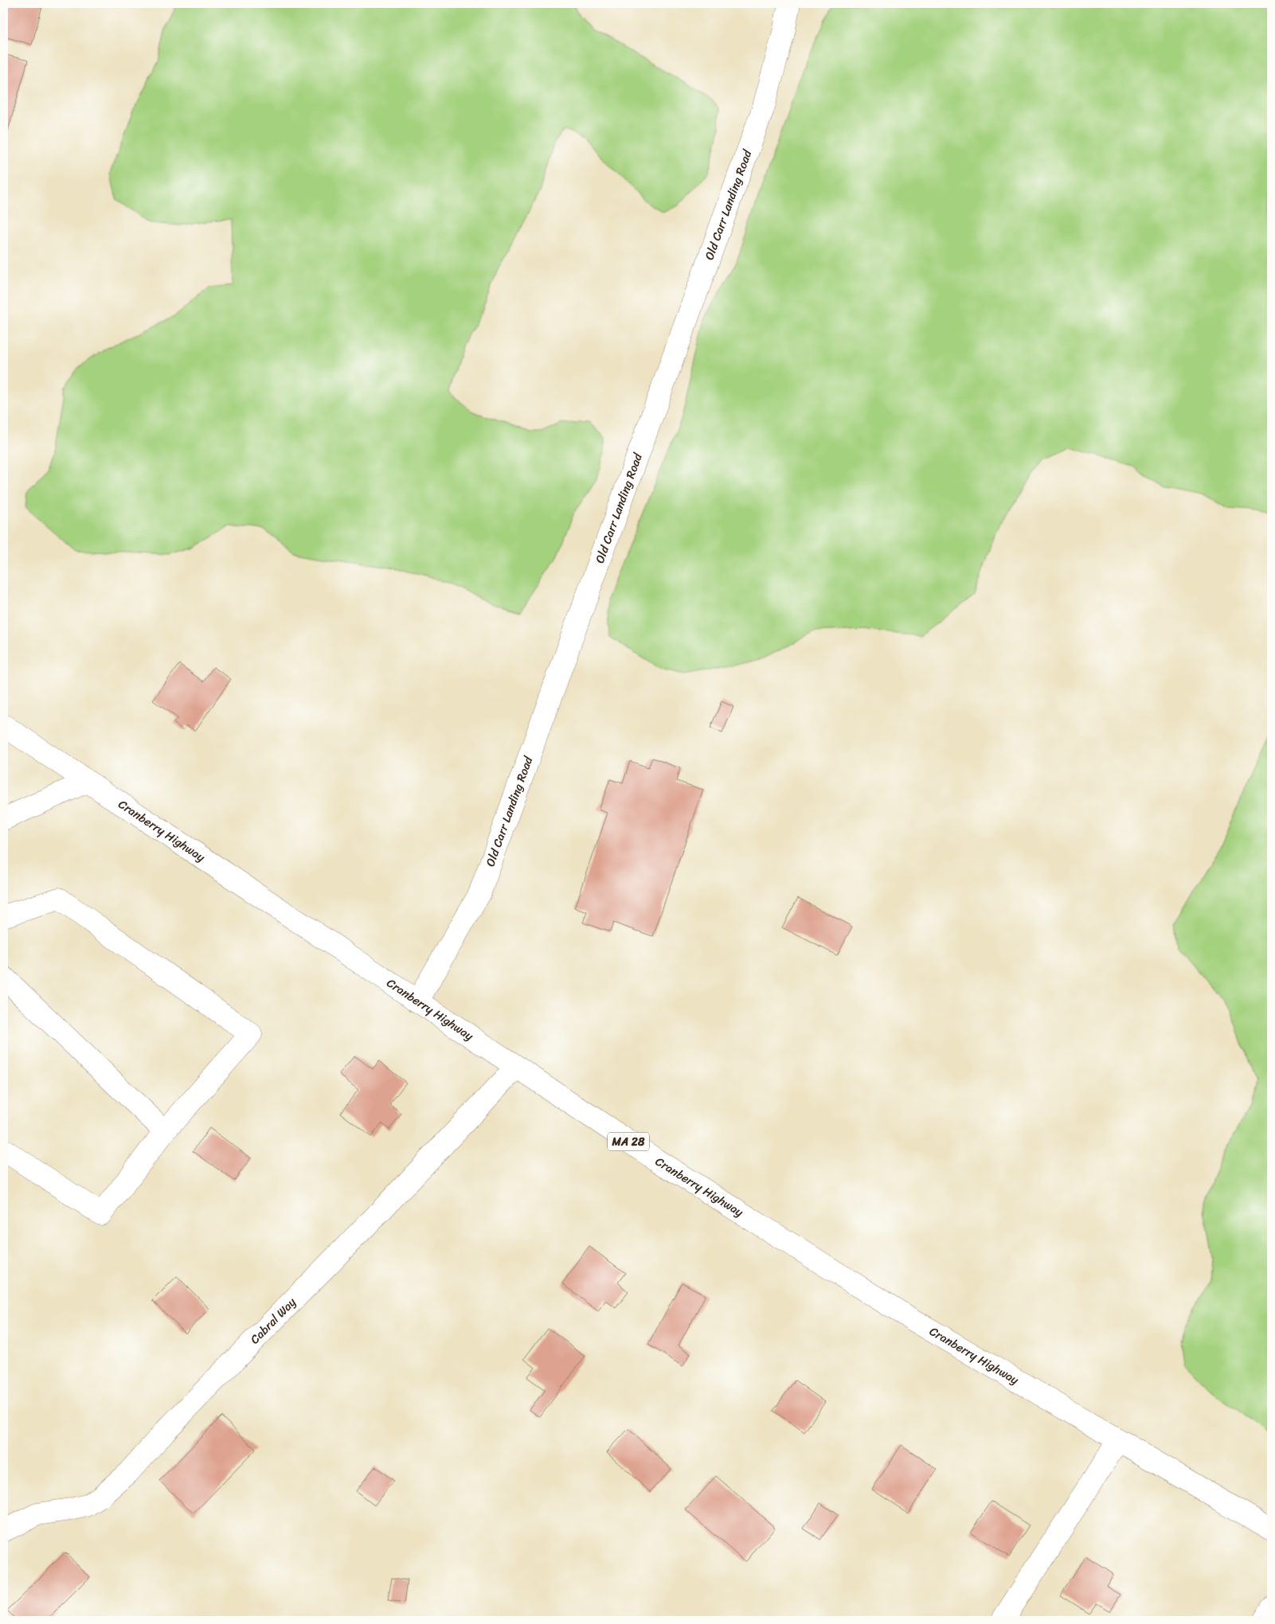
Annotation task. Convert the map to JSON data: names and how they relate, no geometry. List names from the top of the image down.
{
  "streets": {
    "street": [
      "Old Carr Landing Road",
      "Cranberry Highway",
      "MA 28",
      "Cabral Way"
    ]
  },
  "crossings": [
    ["Old Carr Landing Road", "Cranberry Highway"],
    ["Cranberry Highway", "Cabral Way"]
  ]
}
